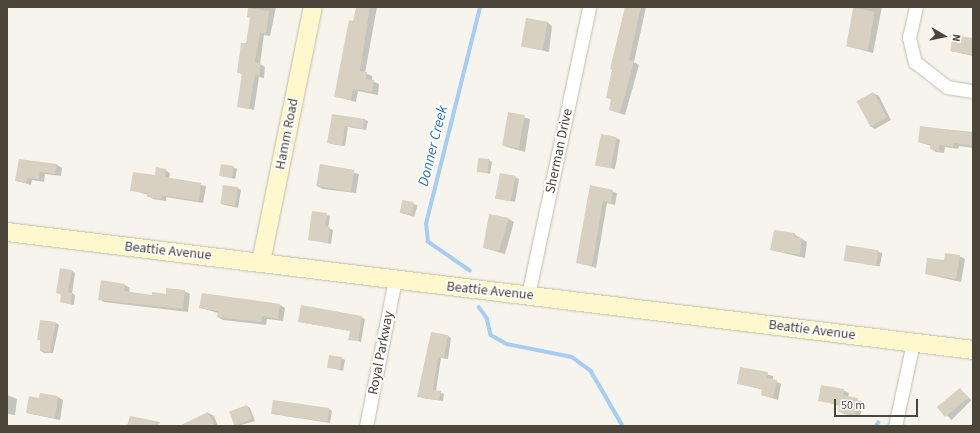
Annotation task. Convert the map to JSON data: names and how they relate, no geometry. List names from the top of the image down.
{
  "streets": {
    "street": [
      "Hamm Road",
      "Sherman Drive",
      "Beattie Avenue",
      "Royal Parkway"
    ]
  },
  "crossings": [
    ["Hamm Road", "Beattie Avenue"],
    ["Sherman Drive", "Beattie Avenue"],
    ["Beattie Avenue", "Royal Parkway"]
  ],
  "water": ["Donner Creek"],
  "scale_bar": "50 m",
  "north": "right"
}
